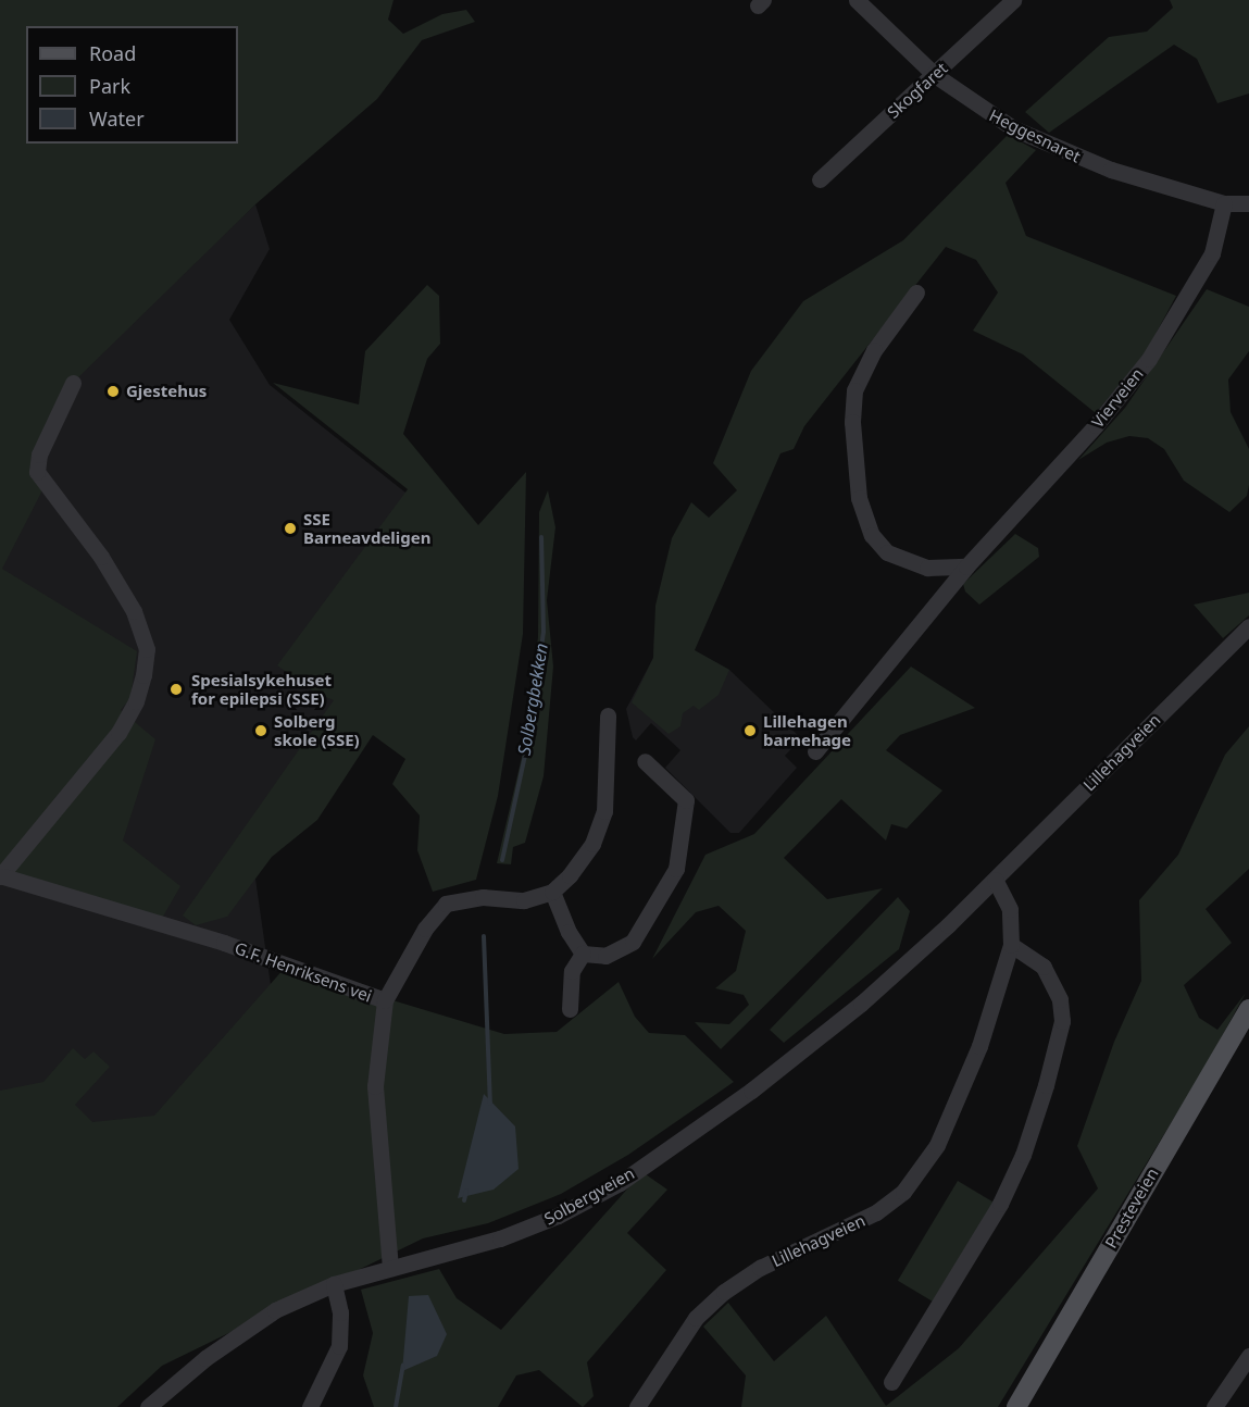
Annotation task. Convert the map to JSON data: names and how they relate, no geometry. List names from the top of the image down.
{
  "streets": {
    "main road": ["Presteveien"],
    "street": [
      "Skogfaret",
      "Heggesnaret",
      "Vierveien",
      "Lillehagveien",
      "G.F. Henriksens vei",
      "Solbergveien"
    ]
  },
  "crossings": [
    ["Skogfaret", "Heggesnaret"],
    ["Heggesnaret", "Vierveien"],
    ["Lillehagveien", "Solbergveien"],
    ["G.F. Henriksens vei", "Solbergveien"]
  ],
  "water": ["Solbergbekken"],
  "places": [
    "Gjestehus",
    "SSE Barneavdeligen",
    "Spesialsykehuset for epilepsi (SSE)",
    "Solberg skole (SSE)",
    "Lillehagen barnehage"
  ],
  "legend": ["Road", "Park", "Water"]
}
